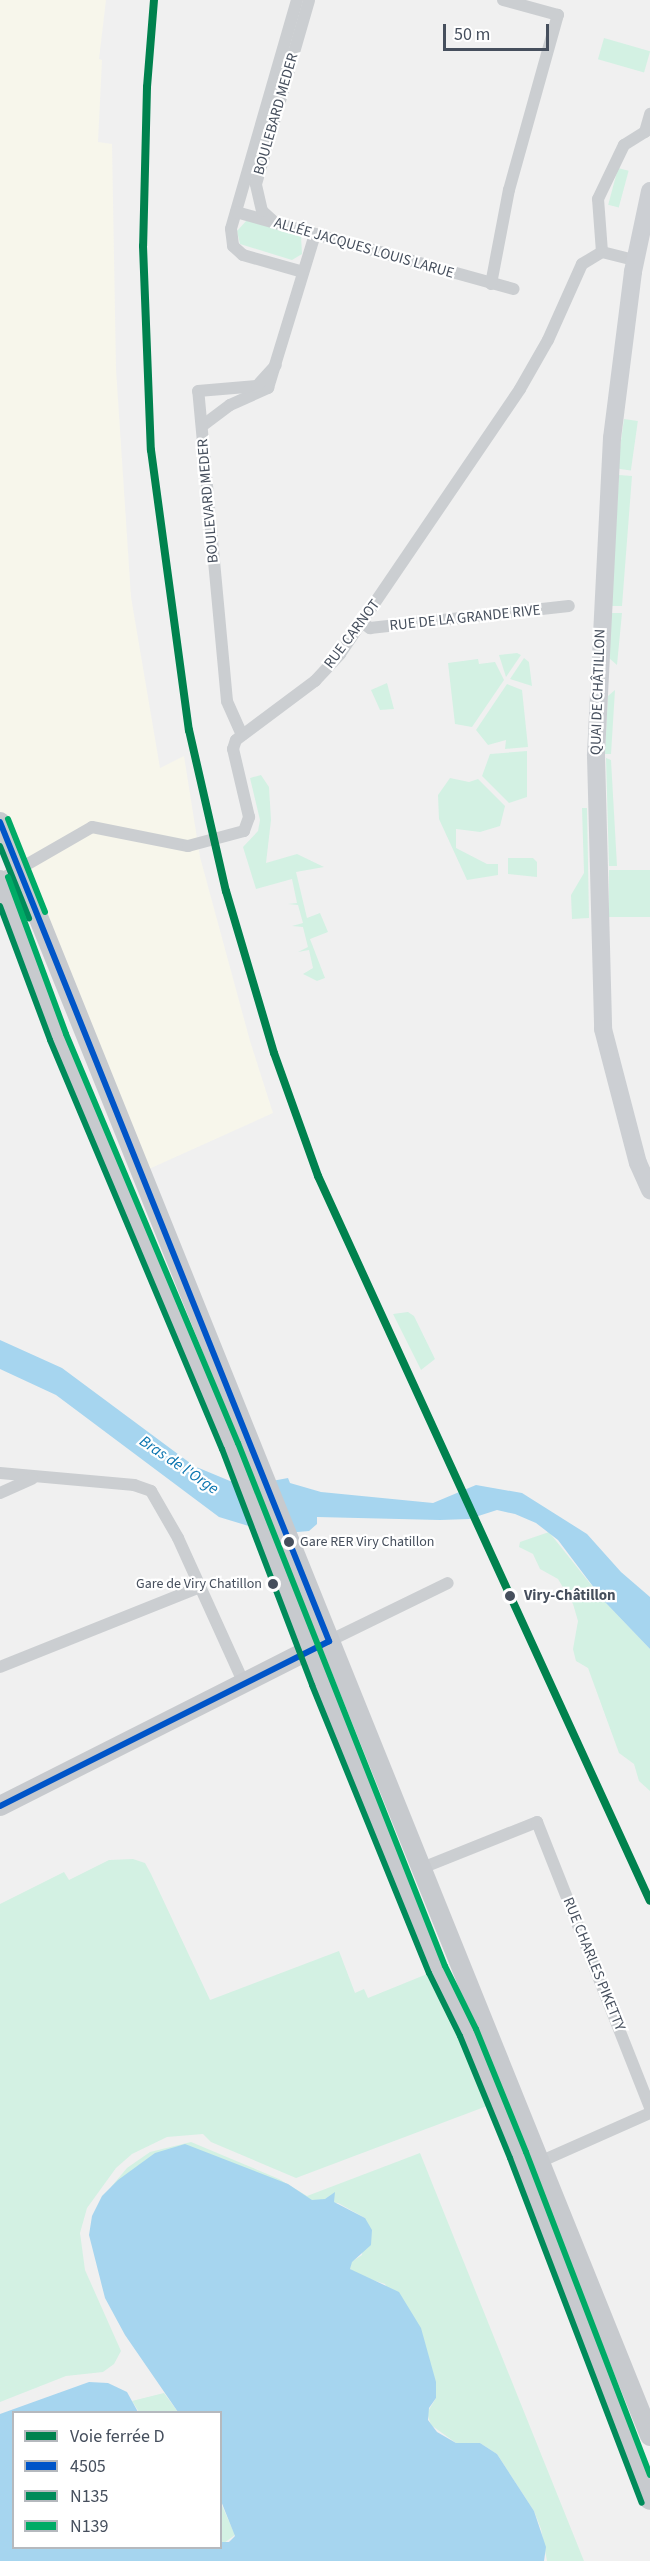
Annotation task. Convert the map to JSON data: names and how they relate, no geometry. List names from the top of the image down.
{
  "streets": {
    "main road": ["QUAI DE CHÂTILLON"],
    "street": [
      "BOULEBARD MEDER",
      "ALLÉE JACQUES LOUIS LARUE",
      "BOULEVARD MEDER",
      "RUE DE LA GRANDE RIVE",
      "RUE CARNOT",
      "RUE CHARLES PIKETTY"
    ]
  },
  "crossings": [
    ["BOULEBARD MEDER", "ALLÉE JACQUES LOUIS LARUE"],
    ["ALLÉE JACQUES LOUIS LARUE", "BOULEVARD MEDER"],
    ["BOULEVARD MEDER", "RUE CARNOT"],
    ["RUE DE LA GRANDE RIVE", "RUE CARNOT"]
  ],
  "water": ["Bras de l'Orge"],
  "places": ["Gare RER Viry Chatillon", "Gare de Viry Chatillon", "Viry-Châtillon"],
  "lines": [
    "rail line D",
    "transit line N139",
    "transit line 4505",
    "transit line N135"
  ],
  "legend": [
    "Voie ferrée D",
    "4505",
    "N135",
    "N139"
  ],
  "scale_bar": "50 m"
}
